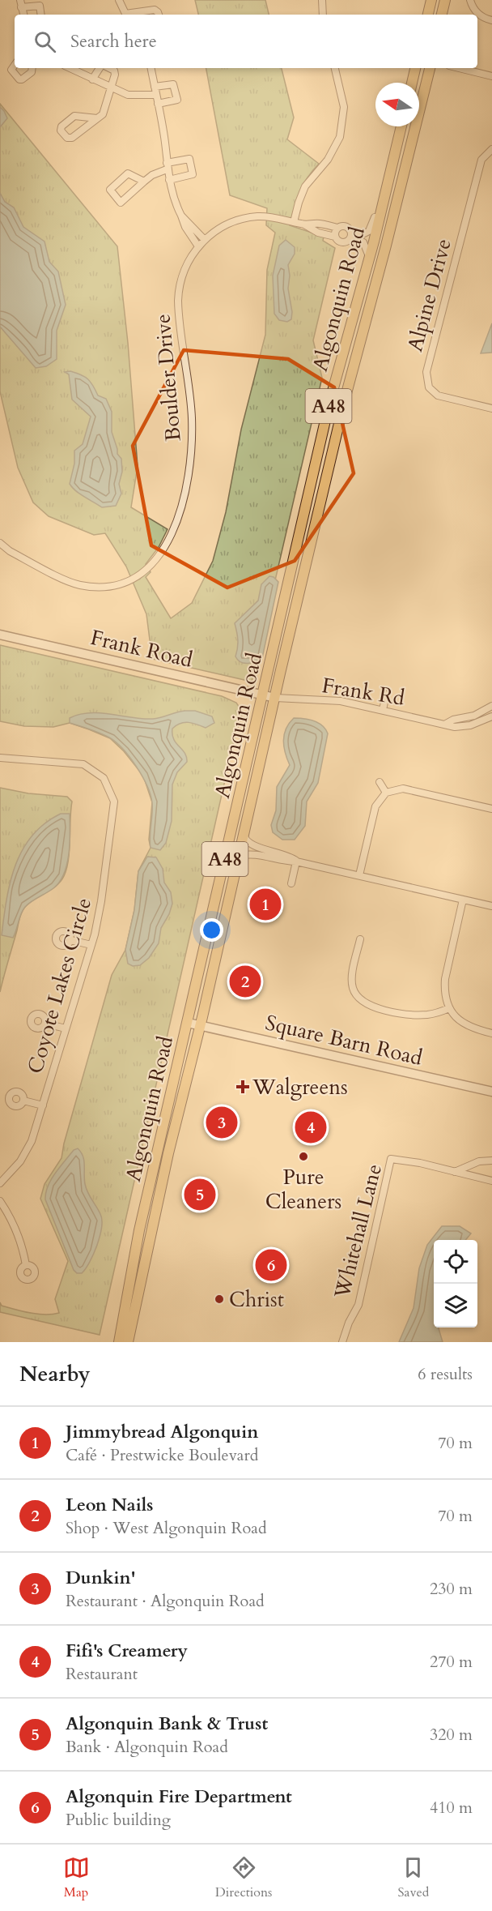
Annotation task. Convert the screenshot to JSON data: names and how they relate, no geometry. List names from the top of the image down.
{
  "streets": {
    "main road": ["Algonquin Road", "A48"],
    "street": [
      "Alpine Drive",
      "Boulder Drive",
      "Frank Road",
      "Frank Rd",
      "Coyote Lakes Circle",
      "Square Barn Road",
      "Whitehall Lane"
    ]
  },
  "crossings": [
    ["Algonquin Road", "Boulder Drive"],
    ["Algonquin Road", "A48"],
    ["Algonquin Road", "Frank Road"],
    ["Algonquin Road", "Square Barn Road"],
    ["A48", "Frank Road"],
    ["A48", "Frank Rd"],
    ["A48", "Square Barn Road"],
    ["Frank Road", "Frank Rd"]
  ],
  "places": {
    "health": ["Walgreens"],
    "other": ["Pure Cleaners", "Christ"]
  },
  "north": "left",
  "page": {
    "search": "Search here",
    "pins": [
      "1",
      "2",
      "3",
      "4",
      "5",
      "6"
    ],
    "heading": ["Nearby", "6 results"],
    "list": [
      {
        "mark": "1",
        "name": "Jimmybread Algonquin",
        "note": "Café · Prestwicke Boulevard",
        "value": "70 m"
      },
      {
        "mark": "2",
        "name": "Leon Nails",
        "note": "Shop · West Algonquin Road",
        "value": "70 m"
      },
      {
        "mark": "3",
        "name": "Dunkin'",
        "note": "Restaurant · Algonquin Road",
        "value": "230 m"
      },
      {
        "mark": "4",
        "name": "Fifi's Creamery",
        "note": "Restaurant",
        "value": "270 m"
      },
      {
        "mark": "5",
        "name": "Algonquin Bank & Trust",
        "note": "Bank · Algonquin Road",
        "value": "320 m"
      },
      {
        "mark": "6",
        "name": "Algonquin Fire Department",
        "note": "Public building",
        "value": "410 m"
      }
    ],
    "nav": ["Map", "Directions", "Saved"]
  }
}
